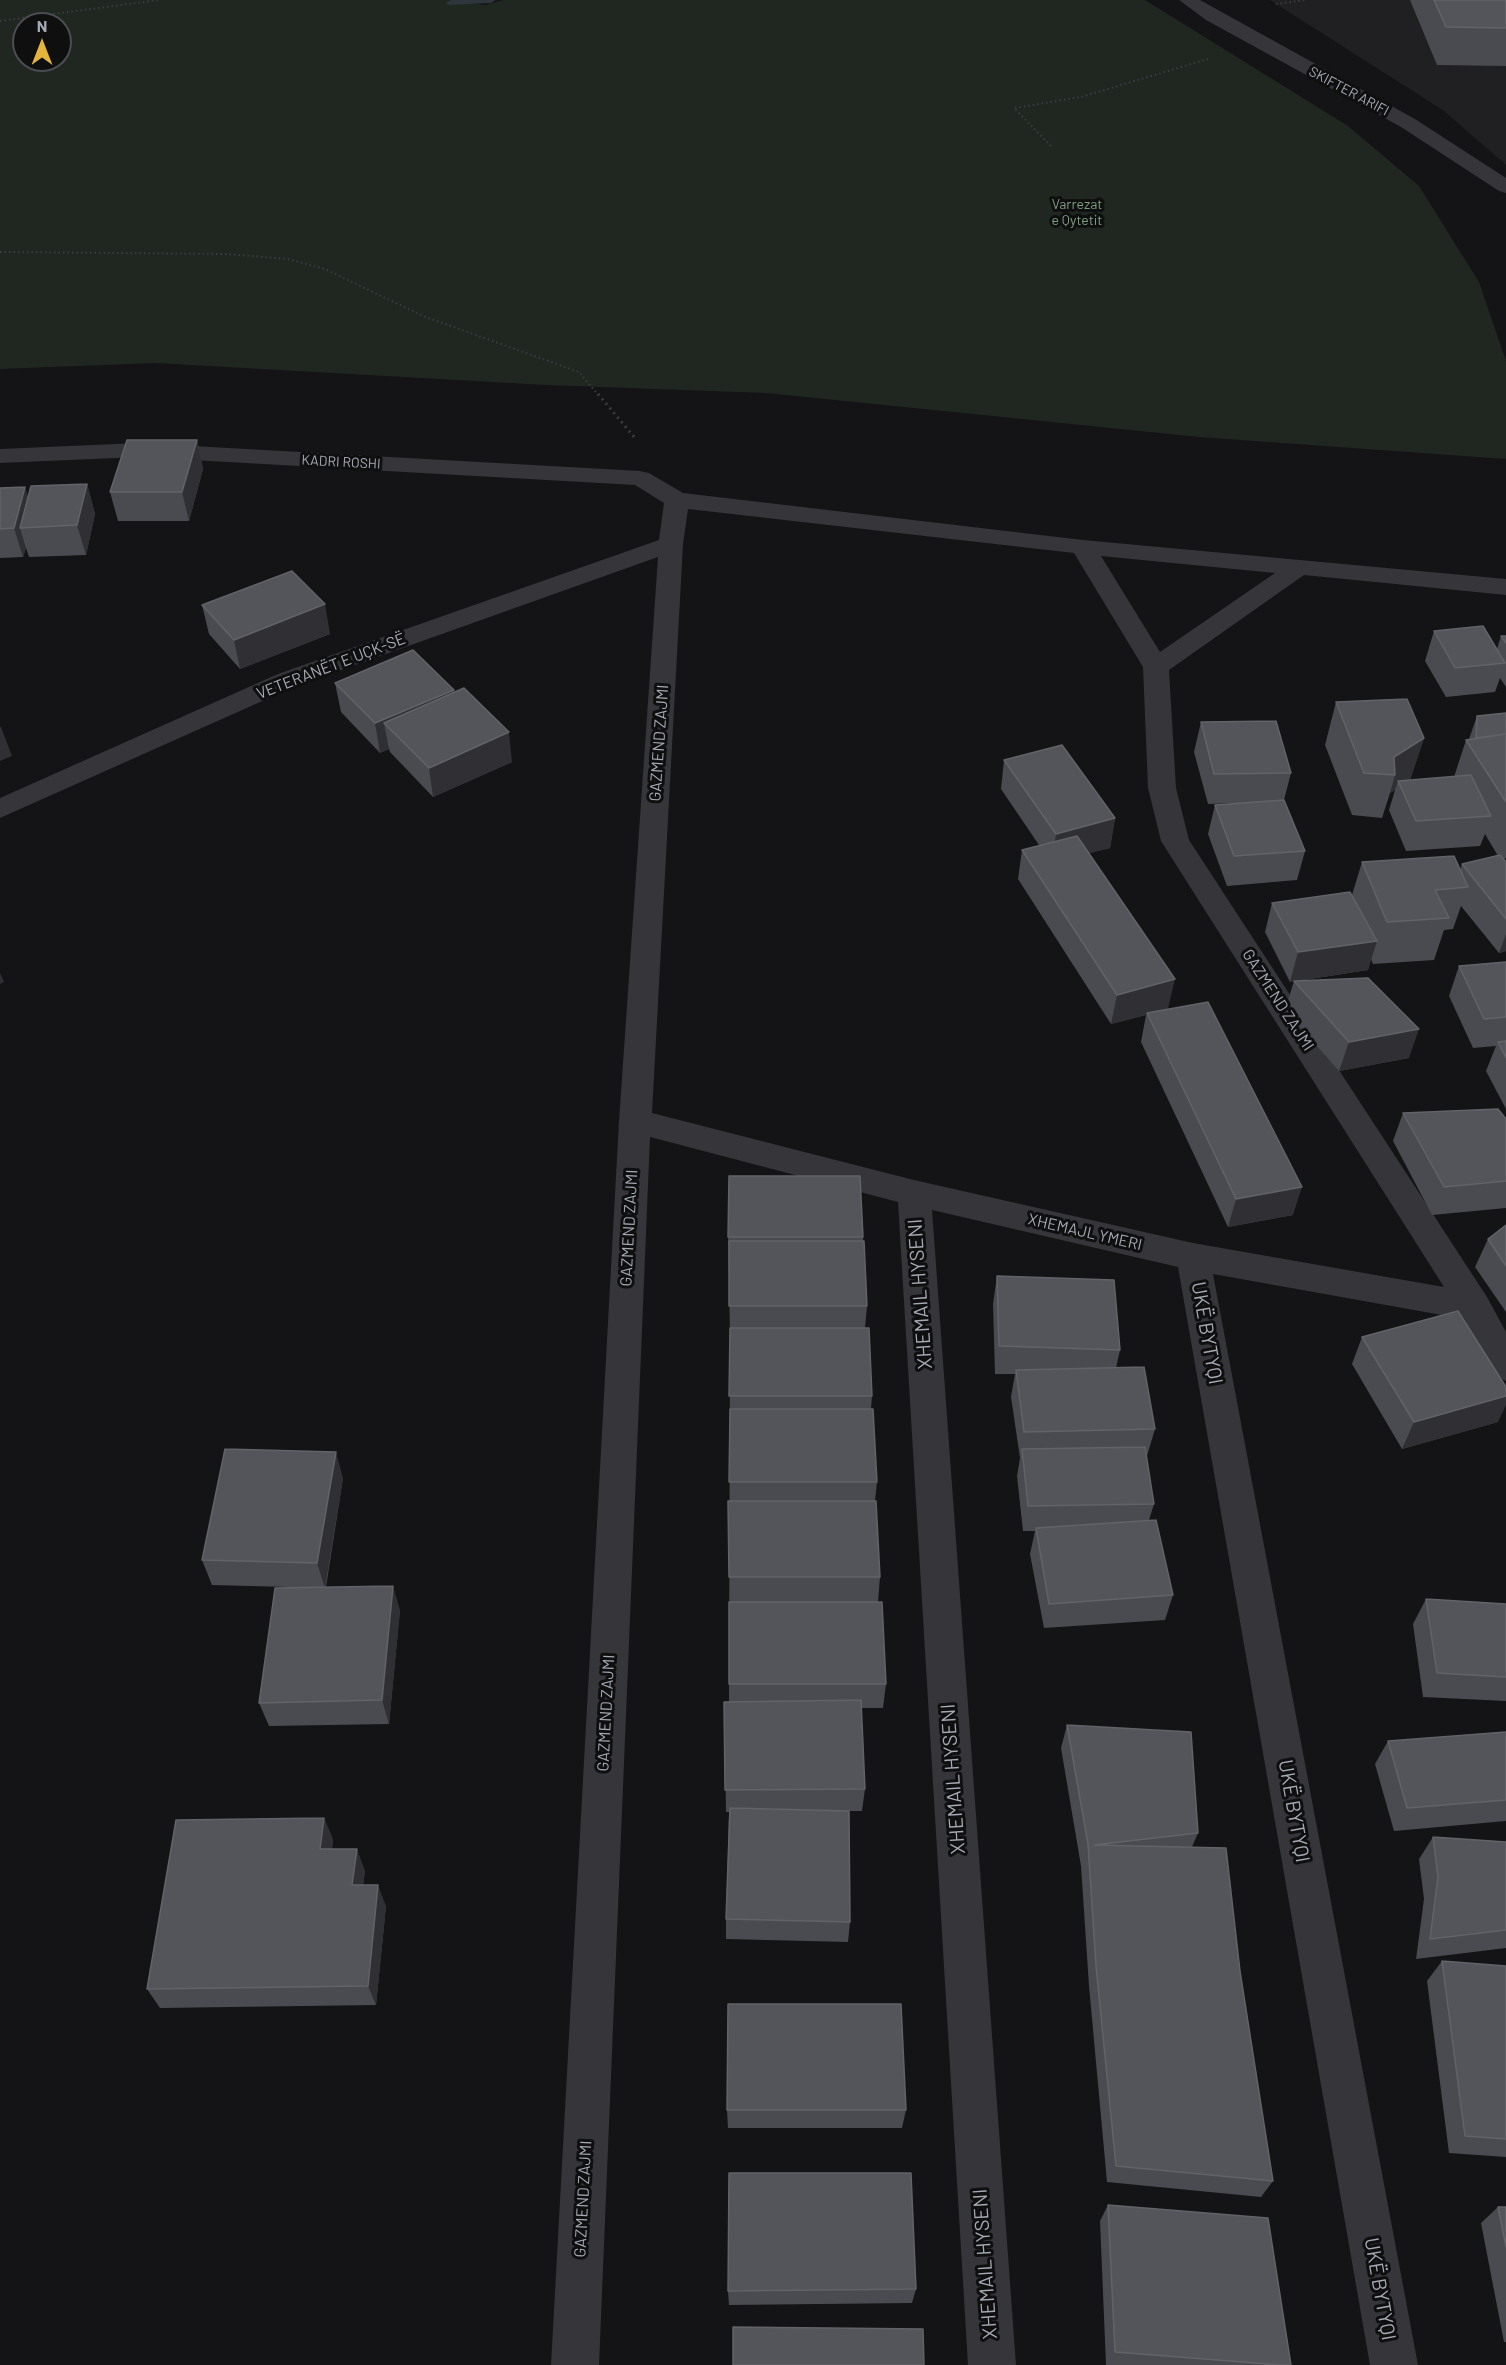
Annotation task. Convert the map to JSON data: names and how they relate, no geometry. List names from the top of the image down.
{
  "streets": {
    "street": [
      "SKIFTER ARIFI",
      "KADRI ROSHI",
      "VETERANËT E UÇK-SË",
      "GAZMEND ZAJMI",
      "XHEMAJL YMERI",
      "XHEMAIL HYSENI",
      "UKË BYTYQI"
    ]
  },
  "crossings": [
    ["KADRI ROSHI", "GAZMEND ZAJMI"],
    ["VETERANËT E UÇK-SË", "GAZMEND ZAJMI"],
    ["GAZMEND ZAJMI", "XHEMAJL YMERI"],
    ["XHEMAJL YMERI", "XHEMAIL HYSENI"],
    ["XHEMAJL YMERI", "UKË BYTYQI"]
  ],
  "parks": ["Varrezat e Qytetit"],
  "north": "top"
}
